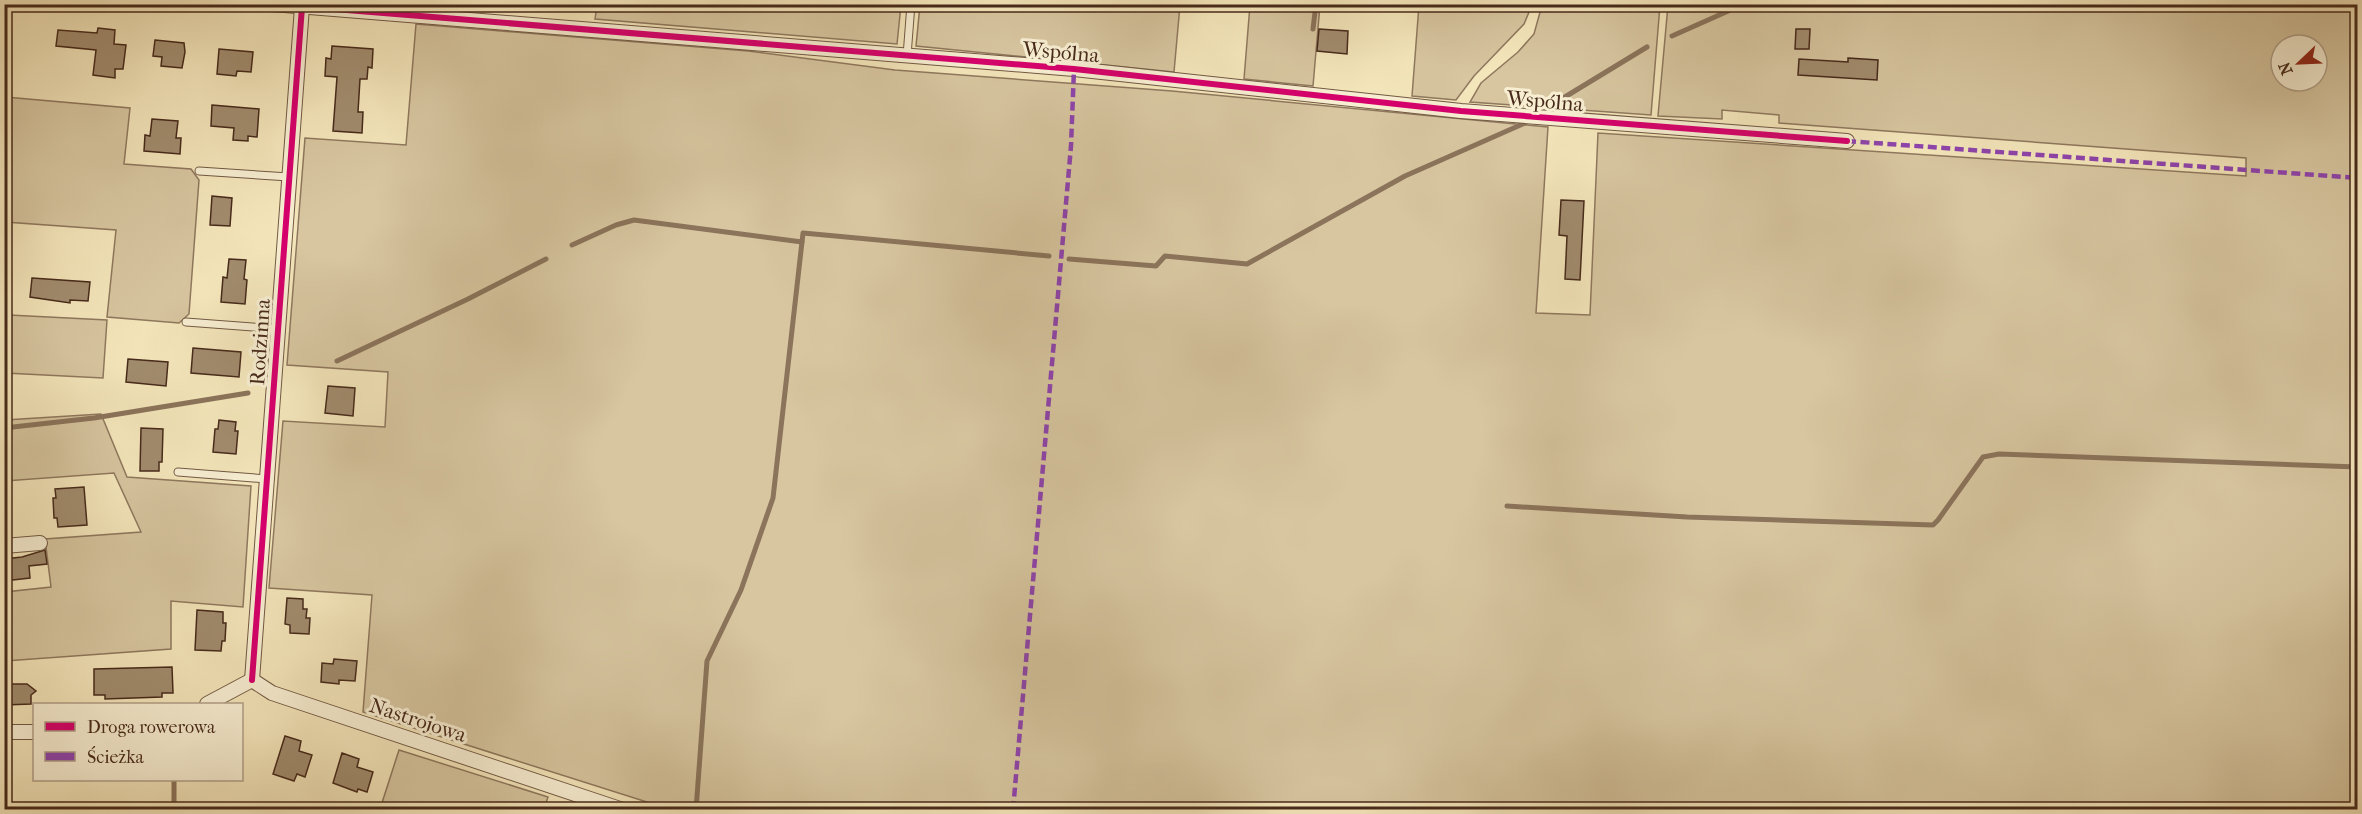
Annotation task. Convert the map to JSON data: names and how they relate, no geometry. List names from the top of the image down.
{
  "streets": {
    "street": ["Wspólna", "Rodzinna", "Nastrojowa"]
  },
  "crossings": [
    ["Wspólna", "Rodzinna"],
    ["Rodzinna", "Nastrojowa"]
  ],
  "legend": ["Droga rowerowa", "Ścieżka"],
  "north": "bottom left"
}
